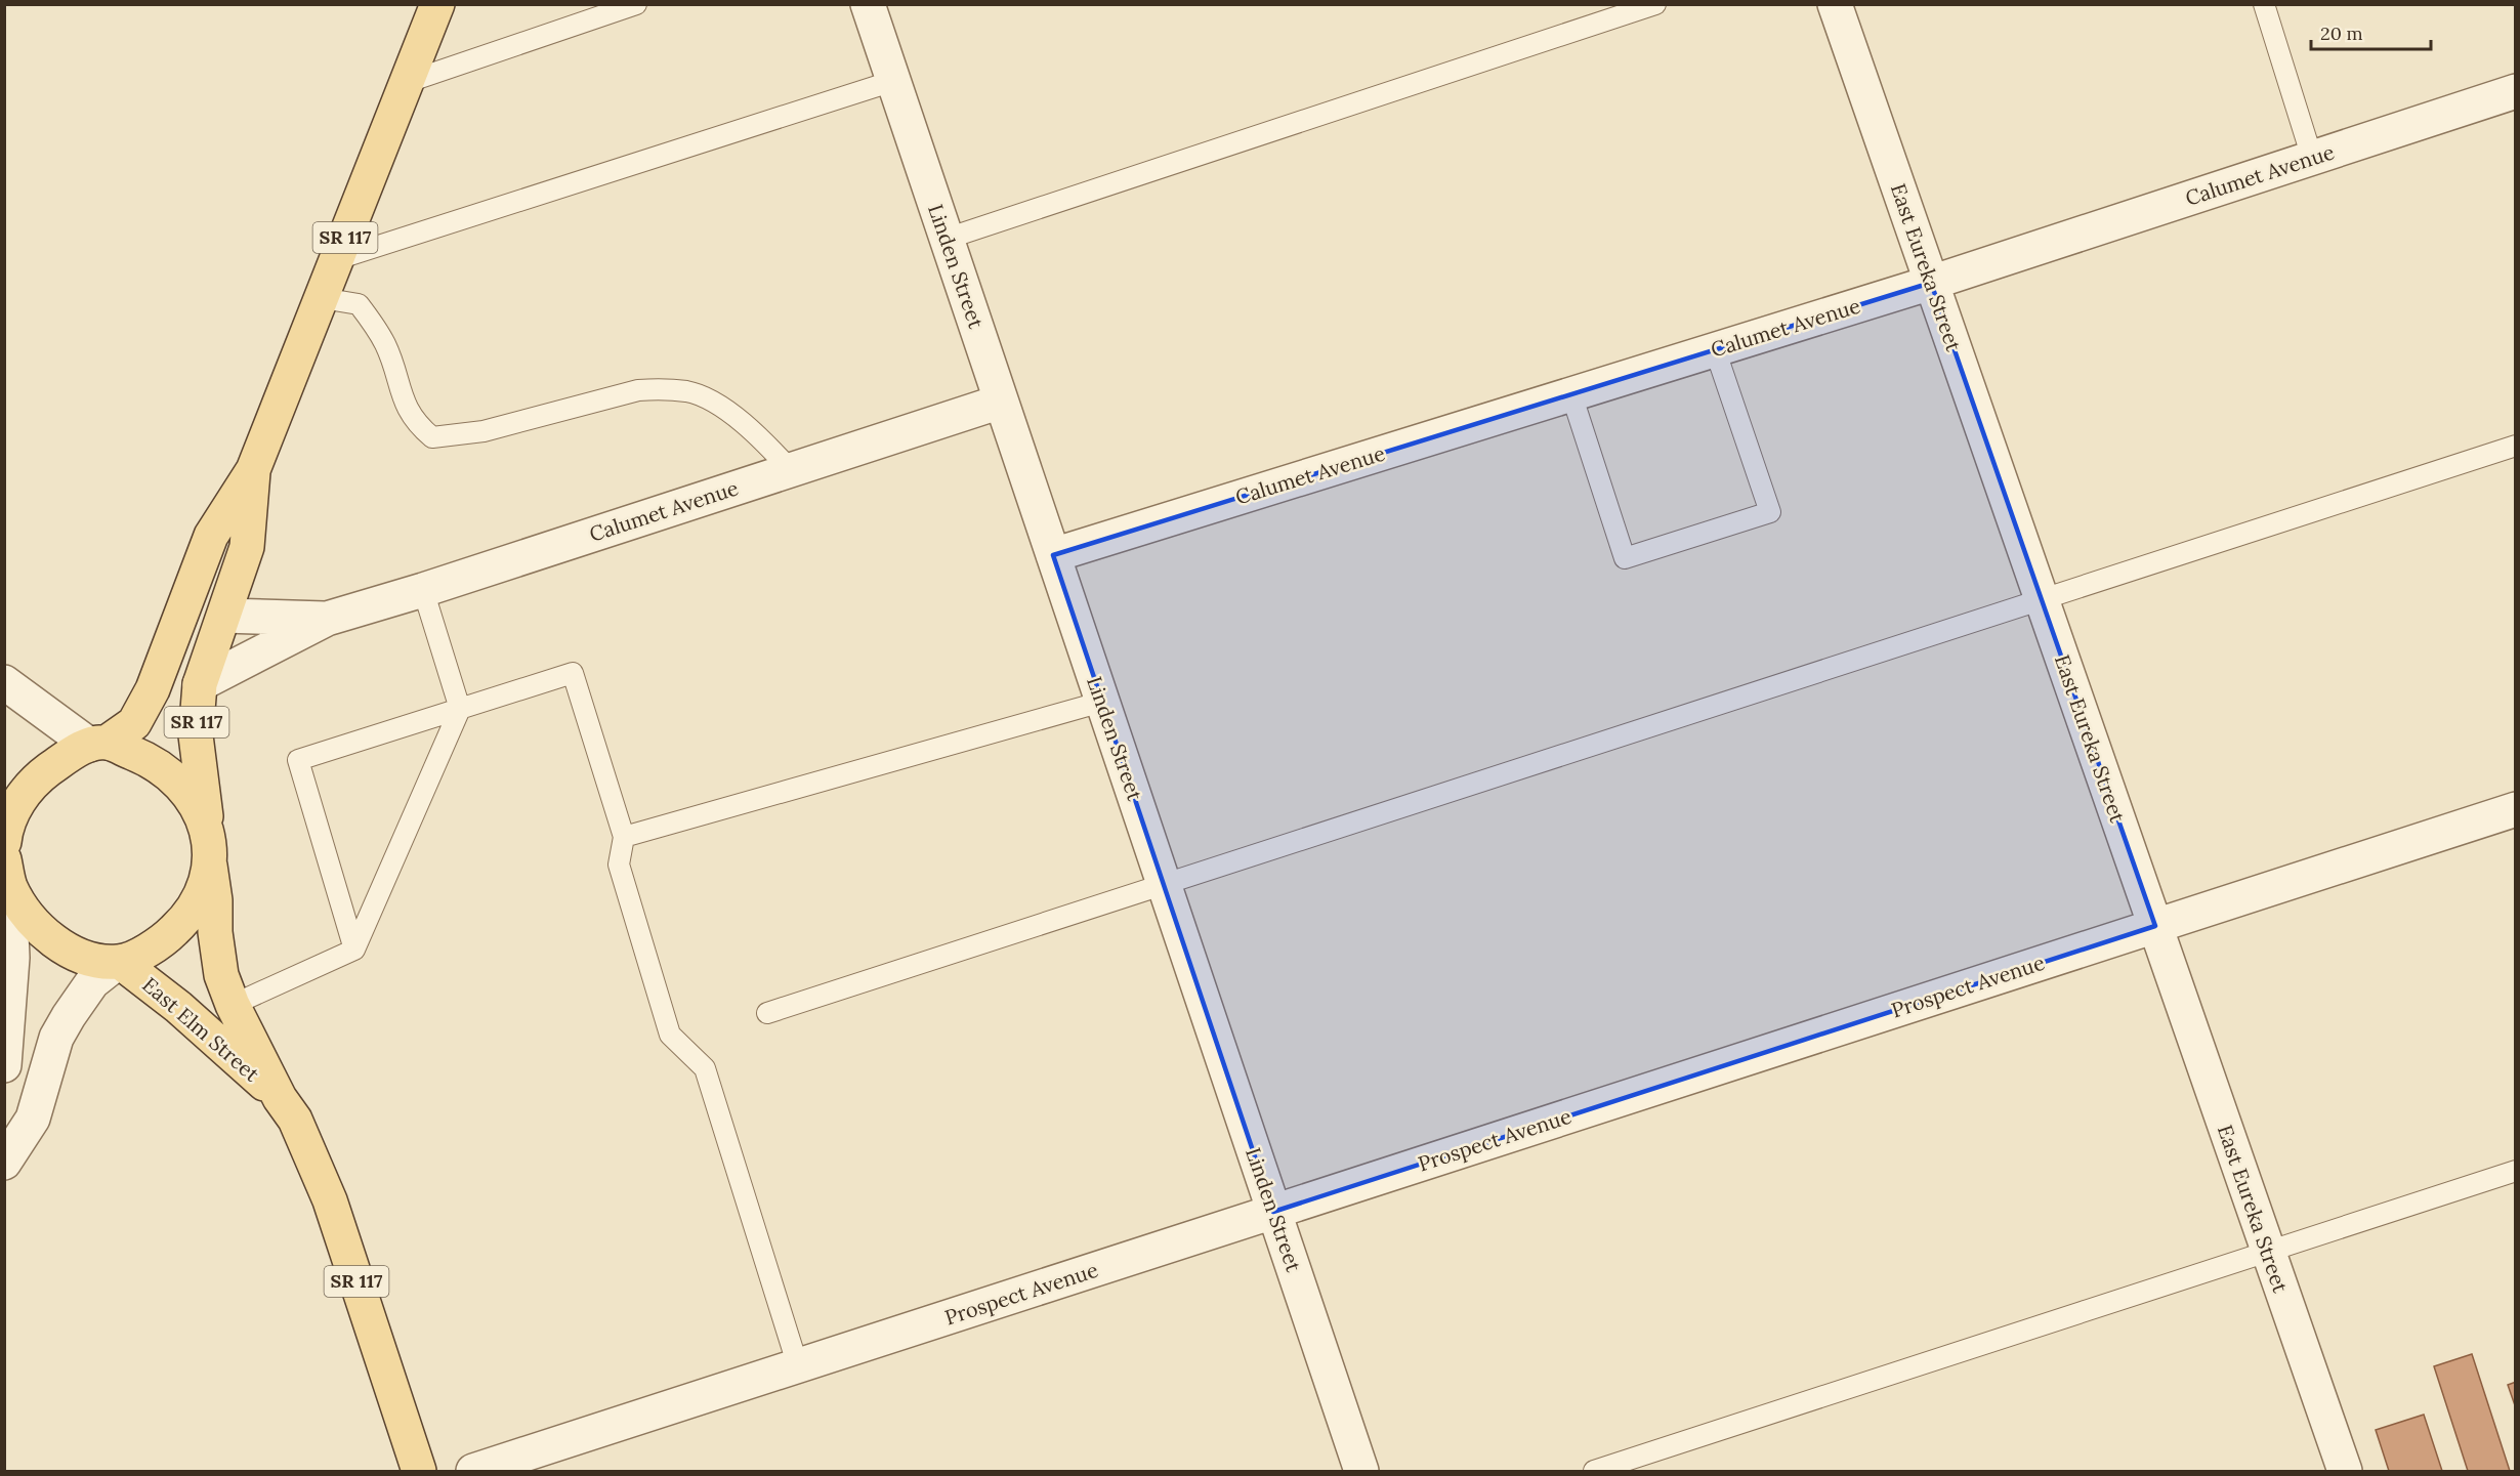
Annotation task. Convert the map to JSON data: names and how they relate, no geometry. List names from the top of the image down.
{
  "streets": {
    "main road": ["SR 117", "East Elm Street"],
    "street": [
      "Calumet Avenue",
      "Linden Street",
      "East Eureka Street",
      "Prospect Avenue"
    ]
  },
  "crossings": [
    ["Calumet Avenue", "SR 117"],
    ["Calumet Avenue", "Linden Street"],
    ["Calumet Avenue", "East Eureka Street"],
    ["SR 117", "East Elm Street"],
    ["Linden Street", "Prospect Avenue"],
    ["East Eureka Street", "Prospect Avenue"]
  ],
  "scale_bar": "20 m"
}
